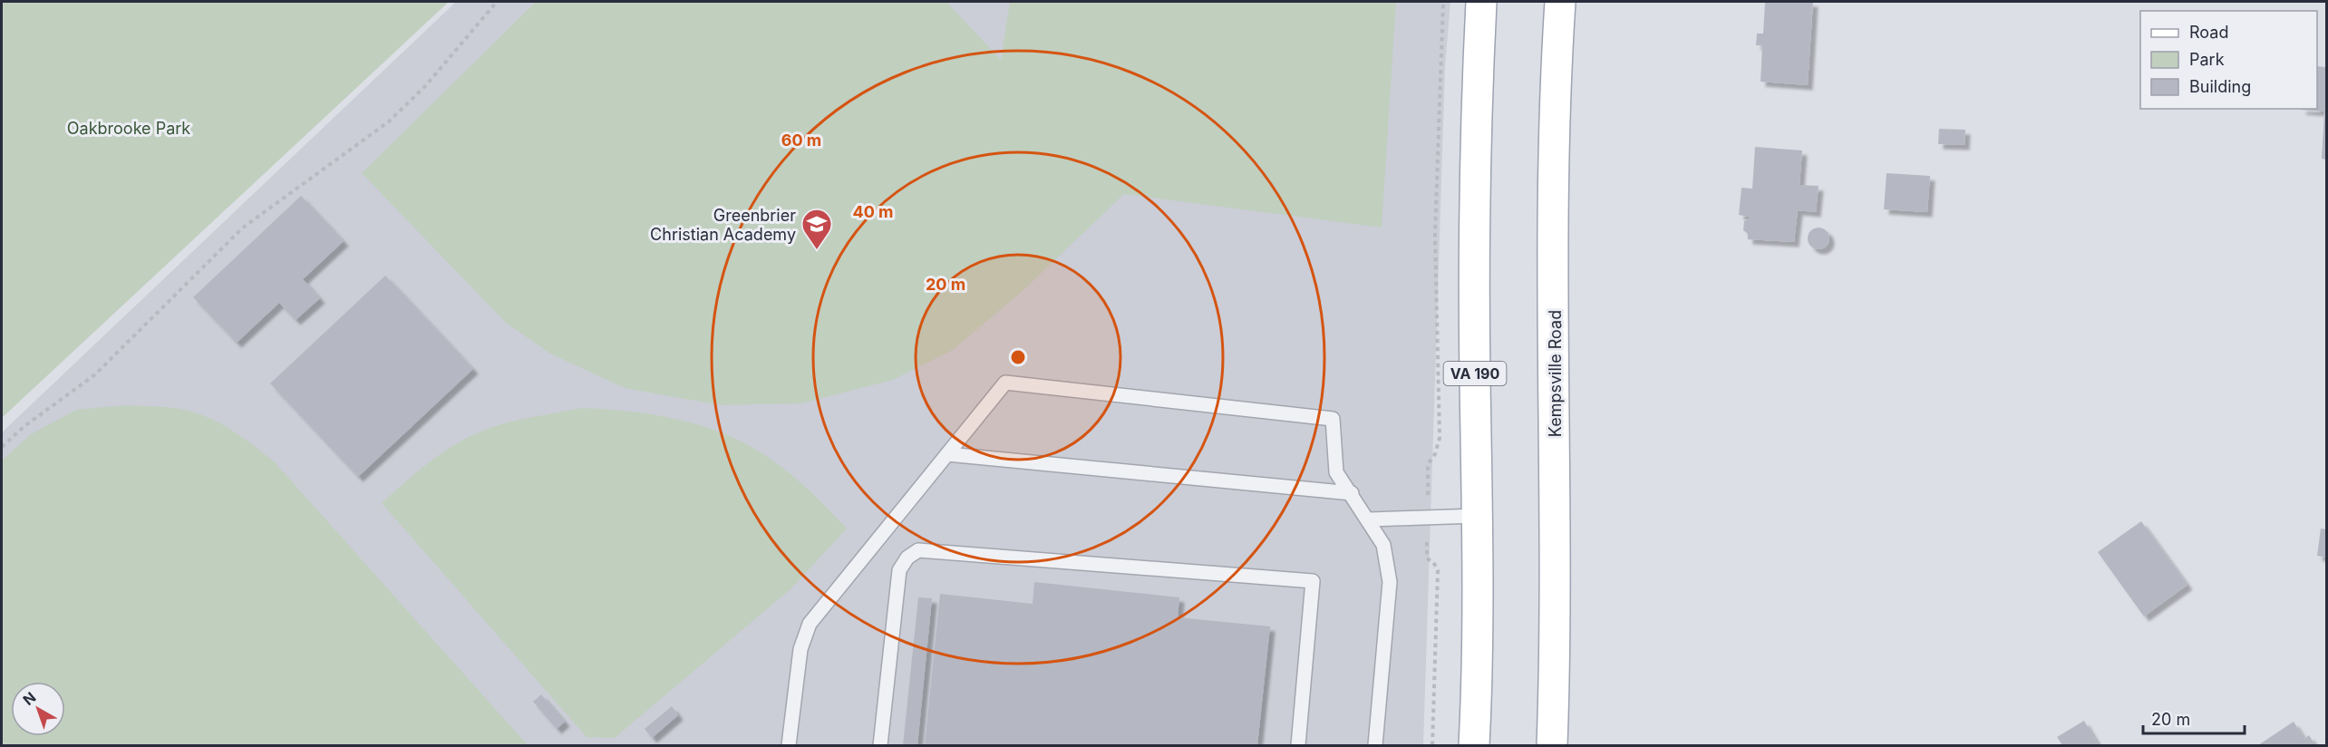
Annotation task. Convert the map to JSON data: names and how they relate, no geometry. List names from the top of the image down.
{
  "streets": {
    "main road": ["VA 190", "Kempsville Road"]
  },
  "parks": ["Oakbrooke Park"],
  "places": {
    "school or university": ["Greenbrier Christian Academy"]
  },
  "legend": ["Road", "Park", "Building"],
  "scale_bar": "20 m",
  "north": "top left",
  "rings": ["60 m", "40 m", "20 m"]
}
